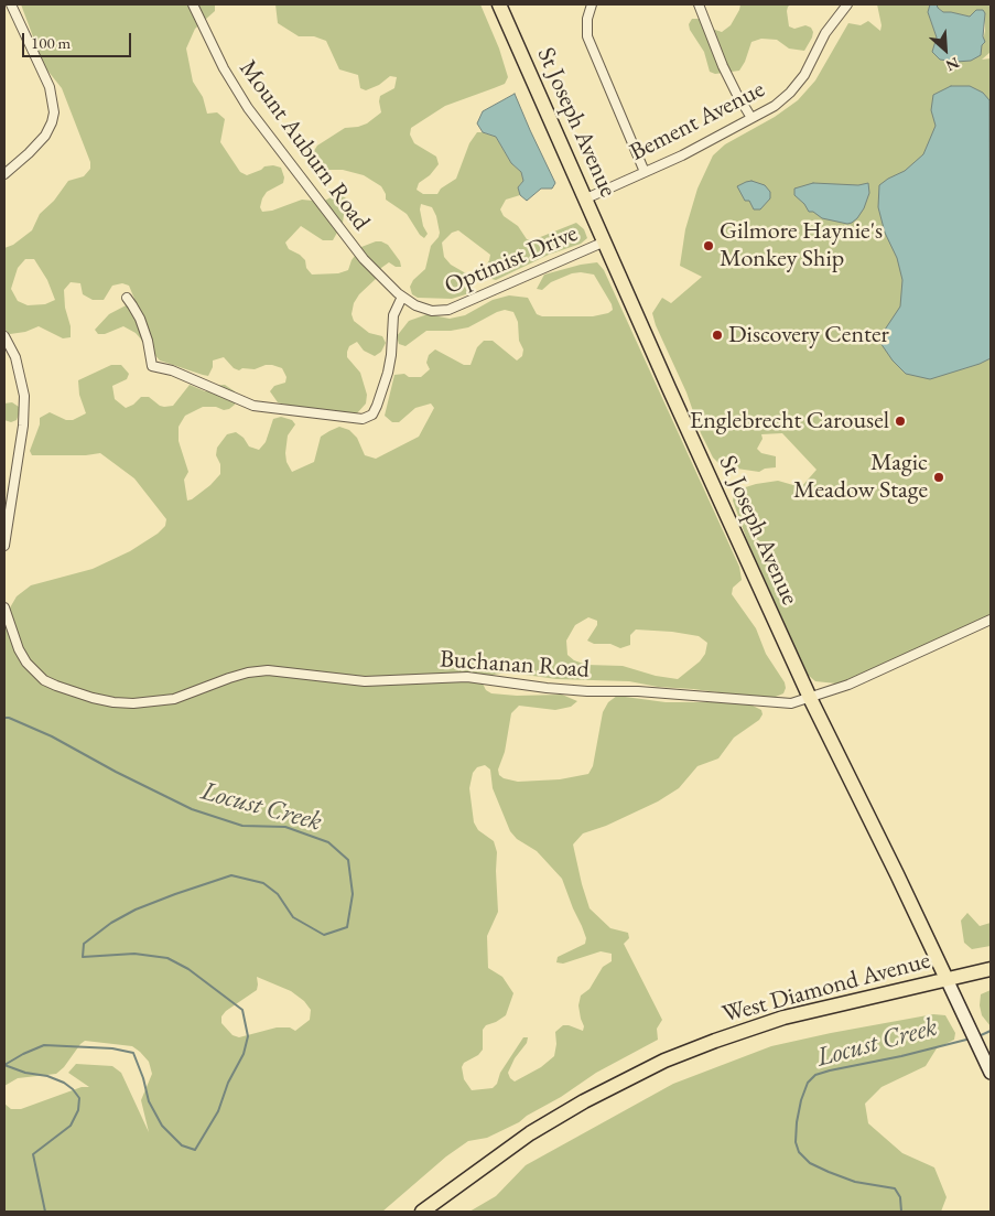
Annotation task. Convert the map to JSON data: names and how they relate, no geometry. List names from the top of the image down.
{
  "streets": {
    "main road": ["St Joseph Avenue", "West Diamond Avenue"],
    "street": [
      "Bement Avenue",
      "Mount Auburn Road",
      "Optimist Drive",
      "Buchanan Road"
    ]
  },
  "crossings": [
    ["Bement Avenue", "St Joseph Avenue"],
    ["St Joseph Avenue", "Optimist Drive"],
    ["St Joseph Avenue", "Buchanan Road"],
    ["St Joseph Avenue", "West Diamond Avenue"],
    ["Mount Auburn Road", "Optimist Drive"]
  ],
  "water": ["Locust Creek"],
  "places": [
    "Gilmore Haynie's Monkey Ship",
    "Discovery Center",
    "Englebrecht Carousel",
    "Magic Meadow Stage"
  ],
  "scale_bar": "100 m",
  "north": "bottom right"
}
